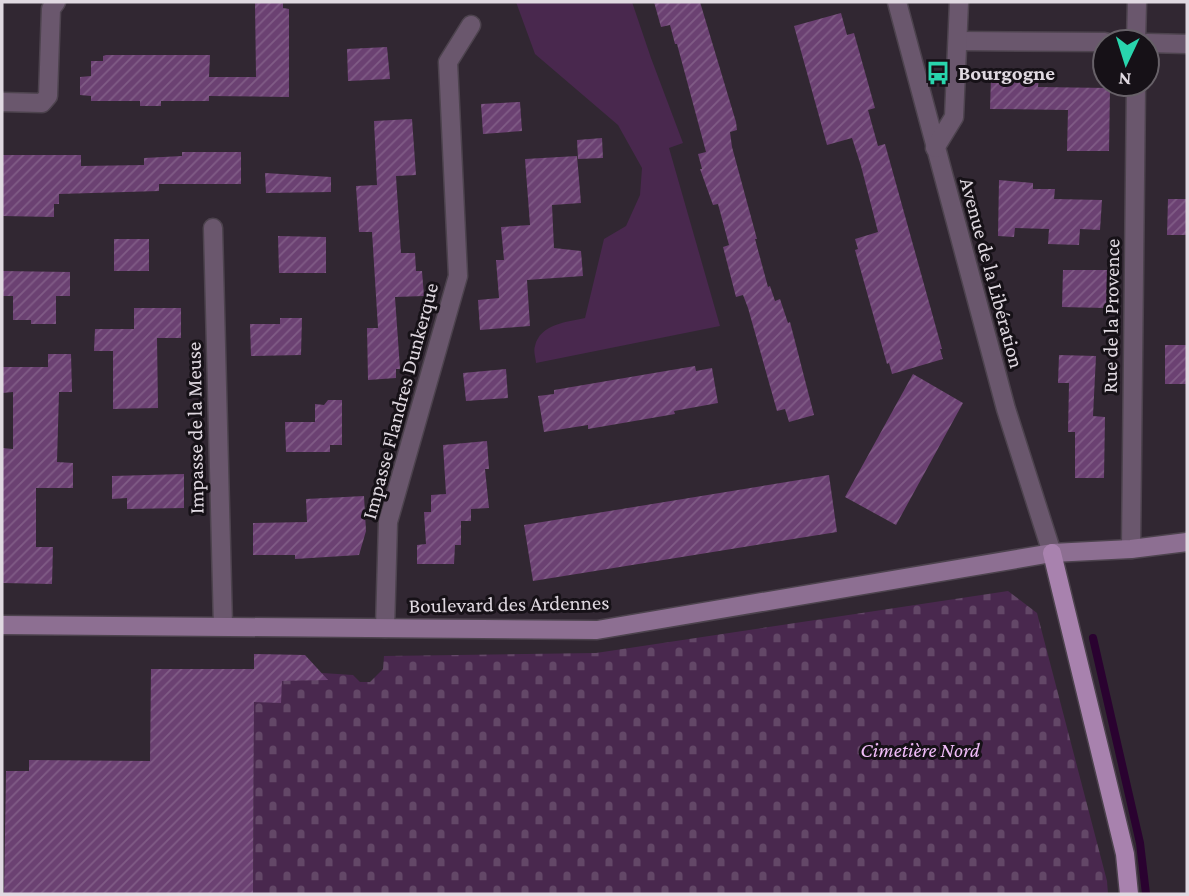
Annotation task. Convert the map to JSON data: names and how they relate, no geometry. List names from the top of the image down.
{
  "streets": {
    "main road": ["Boulevard des Ardennes"],
    "street": [
      "Avenue de la Libération",
      "Rue de la Provence",
      "Impasse Flandres Dunkerque",
      "Impasse de la Meuse"
    ]
  },
  "crossings": [
    ["Avenue de la Libération", "Boulevard des Ardennes"],
    ["Rue de la Provence", "Boulevard des Ardennes"],
    ["Impasse Flandres Dunkerque", "Boulevard des Ardennes"],
    ["Impasse de la Meuse", "Boulevard des Ardennes"]
  ],
  "parks": ["Cimetière Nord"],
  "places": {
    "bus stop": ["Bourgogne"]
  },
  "north": "bottom"
}
